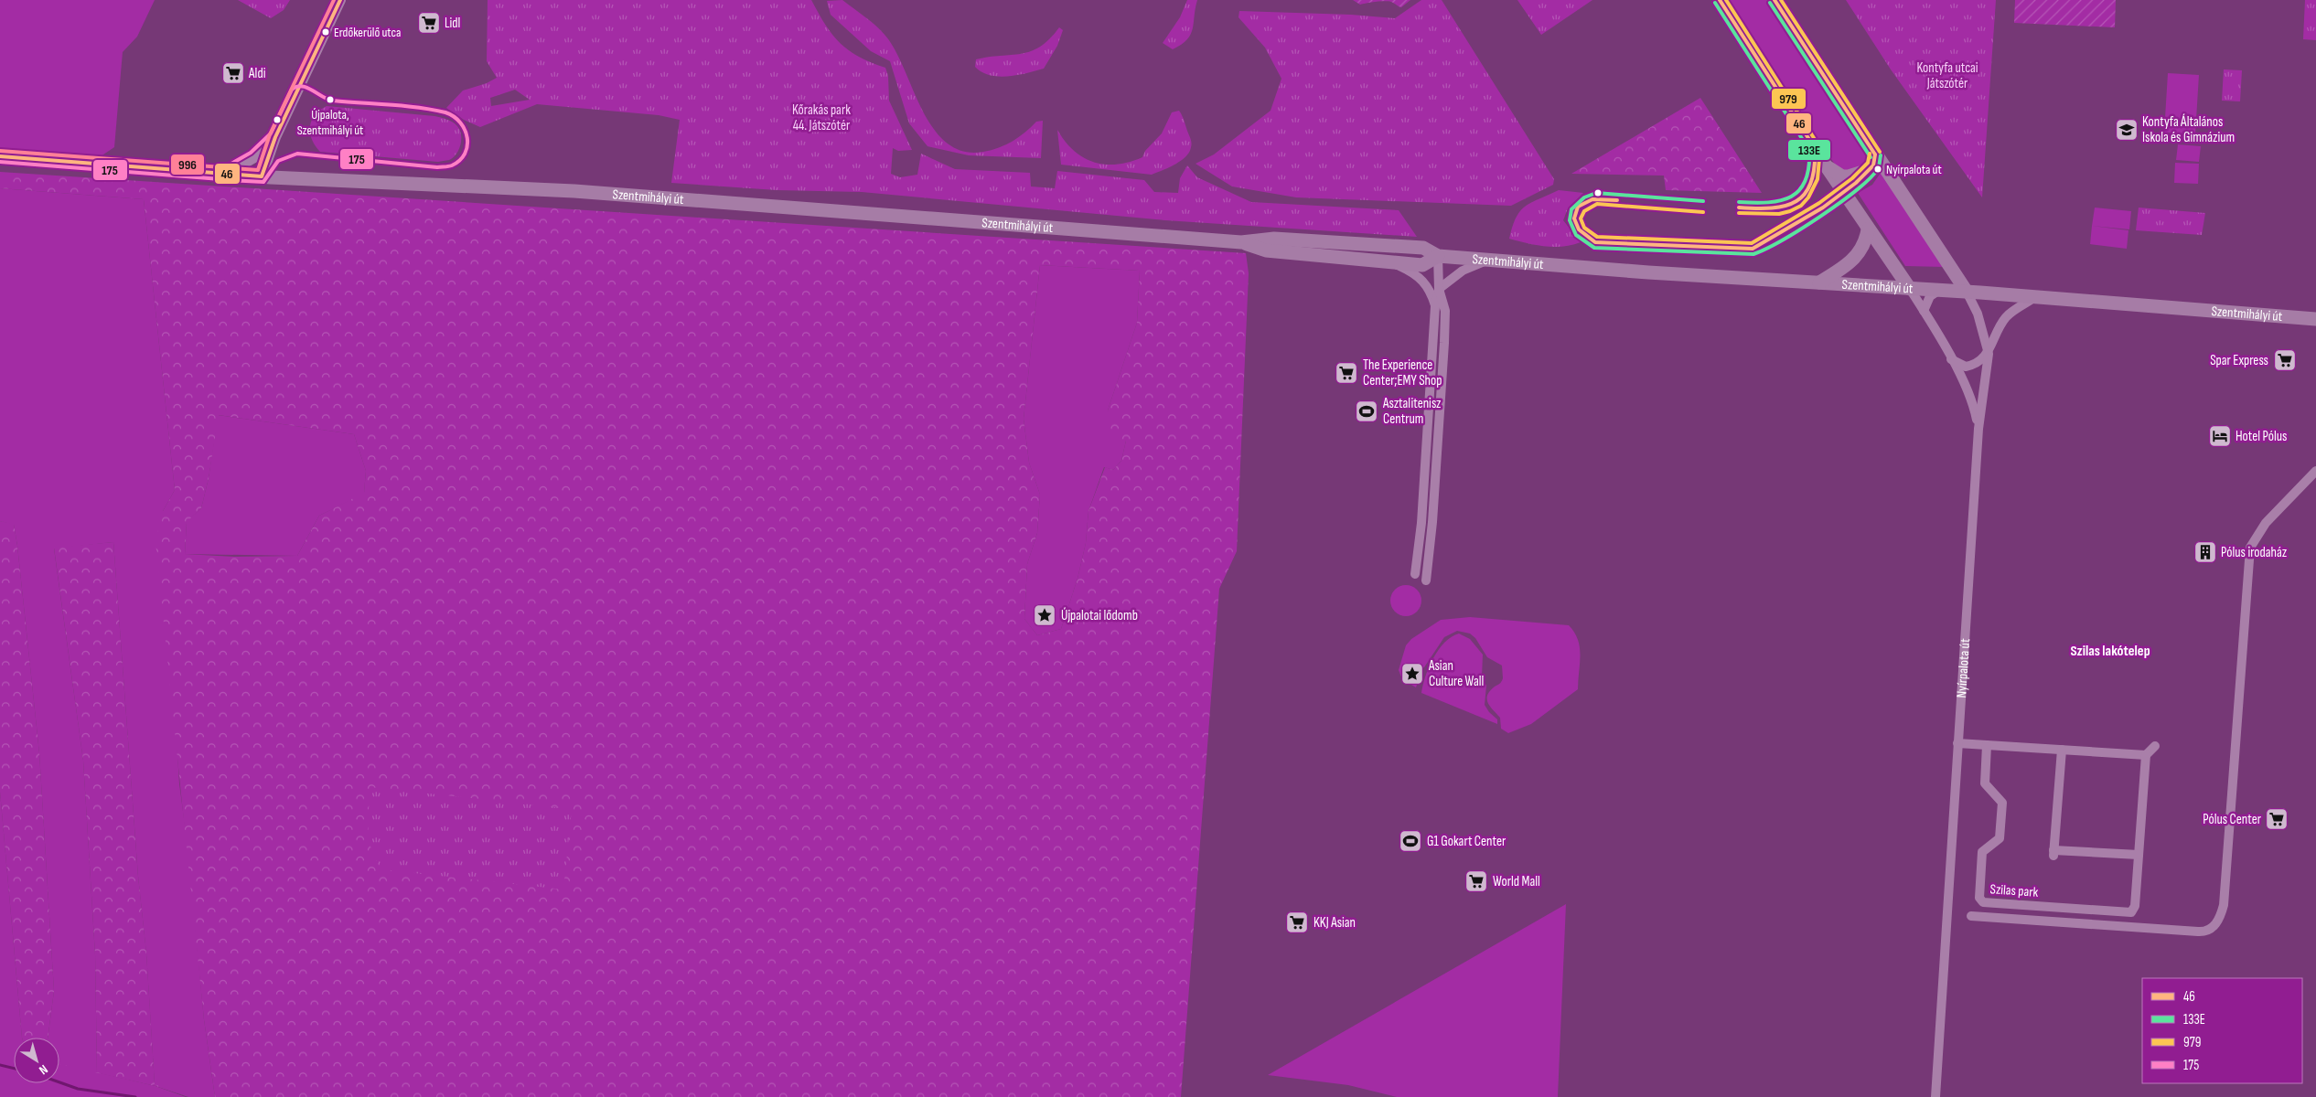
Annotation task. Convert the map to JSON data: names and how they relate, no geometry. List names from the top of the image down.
{
  "streets": {
    "main road": ["Szentmihályi út", "Nyírpalota út"],
    "street": ["Szilas park"]
  },
  "crossings": [
    ["Szentmihályi út", "Nyírpalota út"]
  ],
  "districts": ["Szilas lakótelep"],
  "parks": ["Kontyfa utcai Játszótér", "Kőrakás park 44. Játszótér"],
  "places": {
    "supermarket": [
      "Lidl",
      "Aldi",
      "Spar Express",
      "The Experience Center;EMY Shop",
      "Pólus Center",
      "World Mall",
      "KKJ Asian"
    ],
    "other": ["Erdőkerülő utca", "Újpalota, Szentmihályi út", "Nyírpalota út"],
    "school or university": ["Kontyfa Általános Iskola és Gimnázium"],
    "sports": ["Asztalitenisz Centrum", "G1 Gokart Center"],
    "hotel": ["Hotel Pólus"],
    "building": ["Pólus irodaház"],
    "place": ["Újpalotai lődomb", "Asian Culture Wall"]
  },
  "lines": [
    "transit line 46",
    "transit line 979",
    "transit line 996",
    "transit line 133E",
    "transit line 175"
  ],
  "legend": [
    "46",
    "133E",
    "979",
    "175"
  ],
  "north": "bottom right"
}
